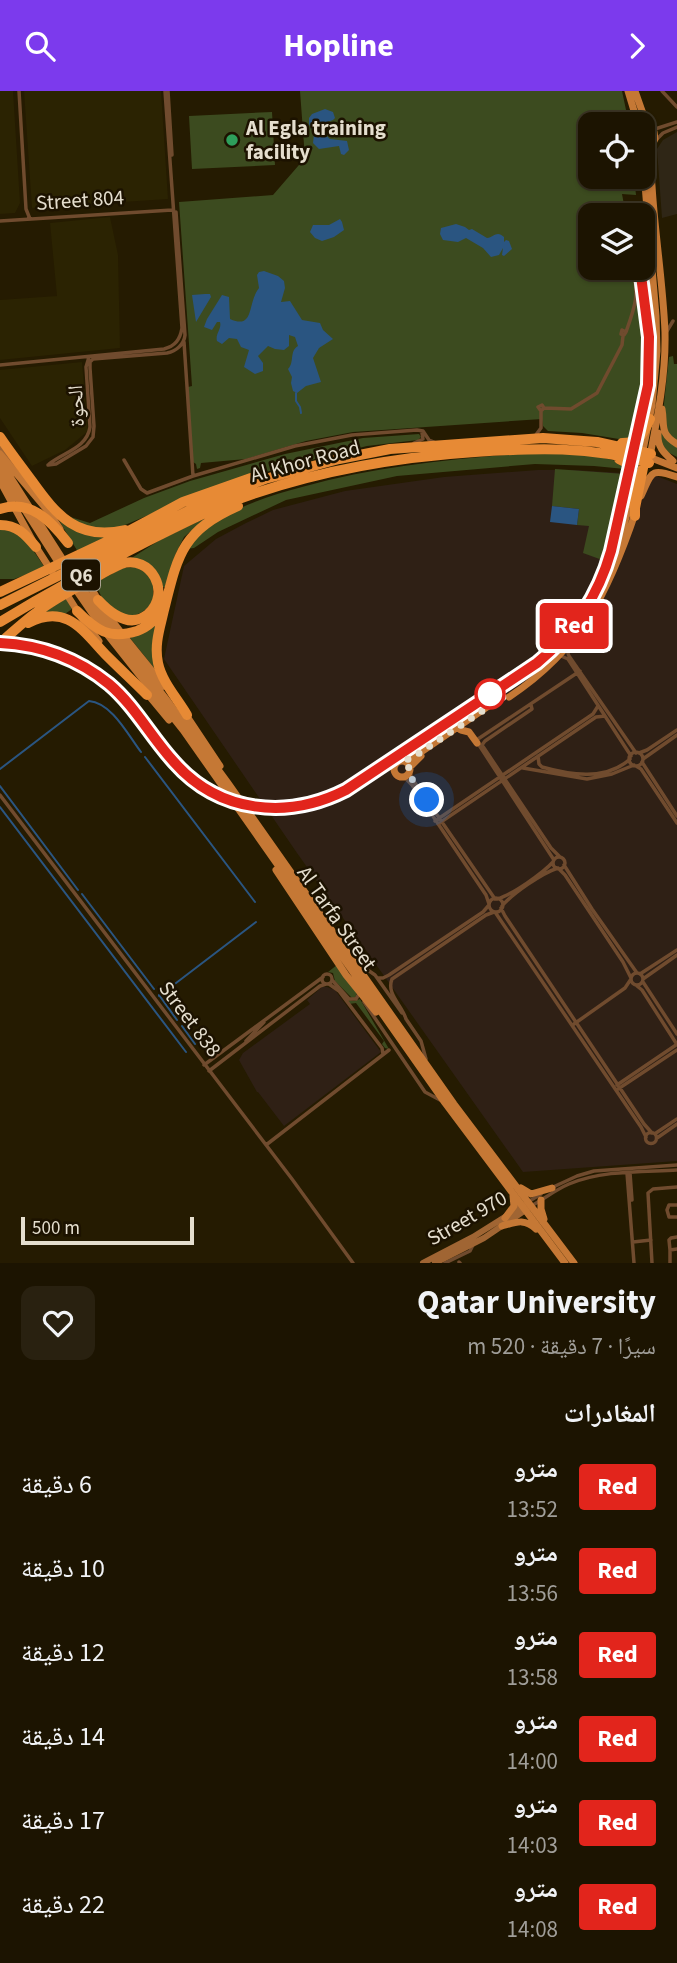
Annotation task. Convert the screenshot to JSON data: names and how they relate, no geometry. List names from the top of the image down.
{
  "streets": {
    "highway": ["Al Khor Road", "Q6"],
    "main road": ["Al Tarfa Street", "Street 970"],
    "street": ["Street 804", "الحوة", "Street 838"]
  },
  "crossings": [
    ["Street 804", "الحوة"],
    ["Al Tarfa Street", "Street 970"]
  ],
  "places": ["Al Egla training facility"],
  "lines": ["metro line Red"],
  "scale_bar": "500 m",
  "page": {
    "header": "Hopline",
    "on_map": "Red",
    "scale": "500 m",
    "heading": [
      ["Qatar University", "سيرًا · 7 دقيقة · 520 m"],
      "المغادرات"
    ],
    "list": [
      {
        "mark": "Red",
        "name": "مترو",
        "note": "13:52",
        "value": "6 دقيقة"
      },
      {
        "mark": "Red",
        "name": "مترو",
        "note": "13:56",
        "value": "10 دقيقة"
      },
      {
        "mark": "Red",
        "name": "مترو",
        "note": "13:58",
        "value": "12 دقيقة"
      },
      {
        "mark": "Red",
        "name": "مترو",
        "note": "14:00",
        "value": "14 دقيقة"
      },
      {
        "mark": "Red",
        "name": "مترو",
        "note": "14:03",
        "value": "17 دقيقة"
      },
      {
        "mark": "Red",
        "name": "مترو",
        "note": "14:08",
        "value": "22 دقيقة"
      }
    ]
  }
}
